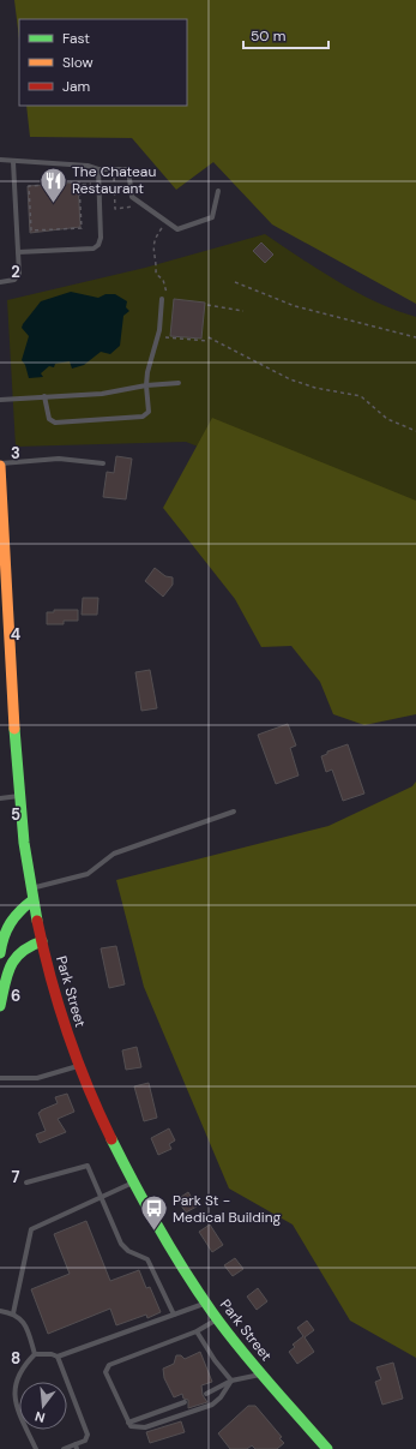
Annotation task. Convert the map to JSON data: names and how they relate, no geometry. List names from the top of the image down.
{
  "streets": {
    "main road": ["Park Street"]
  },
  "places": {
    "restaurant": ["The Chateau Restaurant"],
    "bus stop": ["Park St - Medical Building"]
  },
  "legend": ["Fast", "Slow", "Jam"],
  "scale_bar": "50 m",
  "north": "bottom",
  "grid": {
    "rows": [
      "2",
      "3",
      "4",
      "5",
      "6",
      "7",
      "8"
    ]
  }
}
